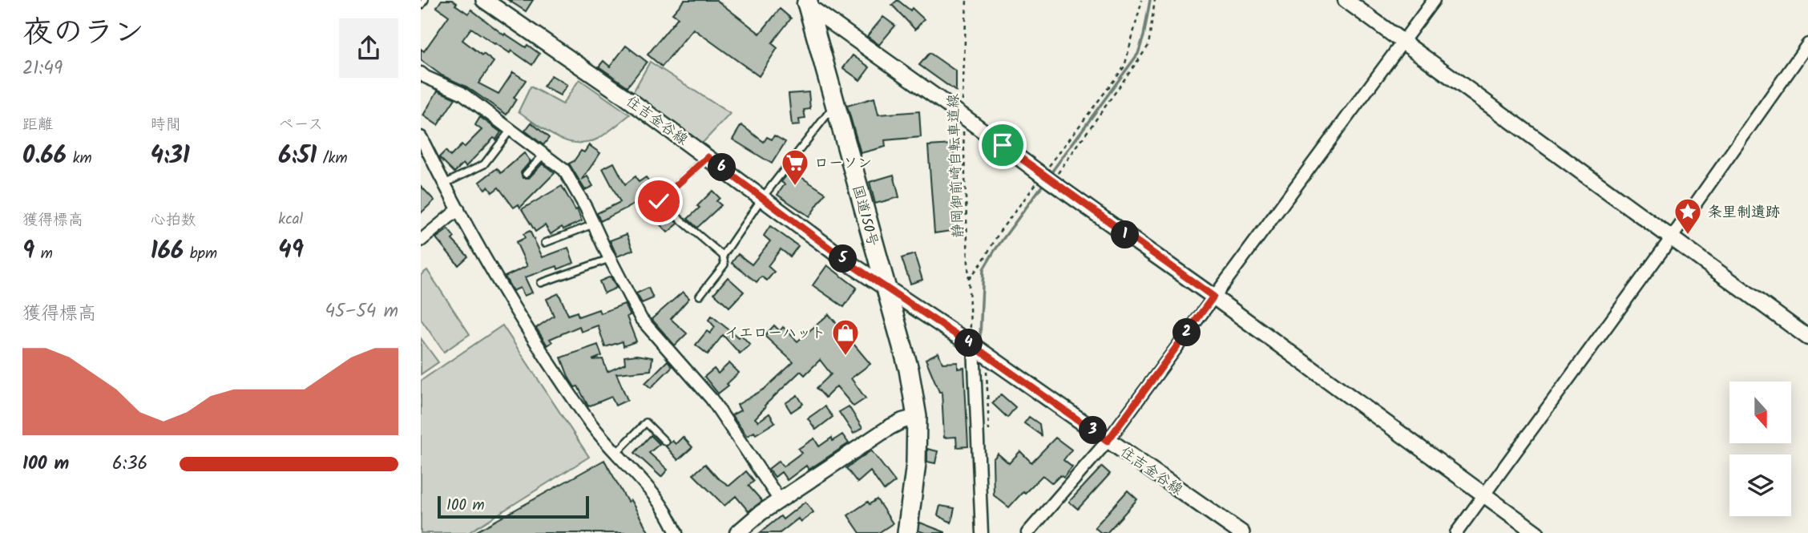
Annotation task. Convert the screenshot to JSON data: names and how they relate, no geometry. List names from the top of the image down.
{
  "streets": {
    "highway": ["国道150号"],
    "main road": ["住吉金谷線"],
    "path": ["静岡御前崎自転車道線"]
  },
  "crossings": [
    ["住吉金谷線", "静岡御前崎自転車道線"],
    ["住吉金谷線", "国道150号"]
  ],
  "places": {
    "supermarket": ["ローソン"],
    "place": ["条里制遺跡"],
    "shop": ["イエローハット"]
  },
  "scale_bar": "100 m",
  "north": "bottom",
  "page": {
    "heading": ["夜のラン", "21:49"],
    "stats": [
      ["距離", "0.66 km"],
      ["時間", "4:31"],
      ["ペース", "6:51 /km"],
      ["獲得標高", "9 m"],
      ["心拍数", "166 bpm"],
      ["kcal", "49"]
    ],
    "pins": [
      "6",
      "1",
      "5",
      "2",
      "4",
      "3"
    ],
    "chart": ["獲得標高", "45–54 m"],
    "list": [
      {
        "name": "100 m",
        "note": "6:36"
      }
    ],
    "scale": "100 m"
  }
}
